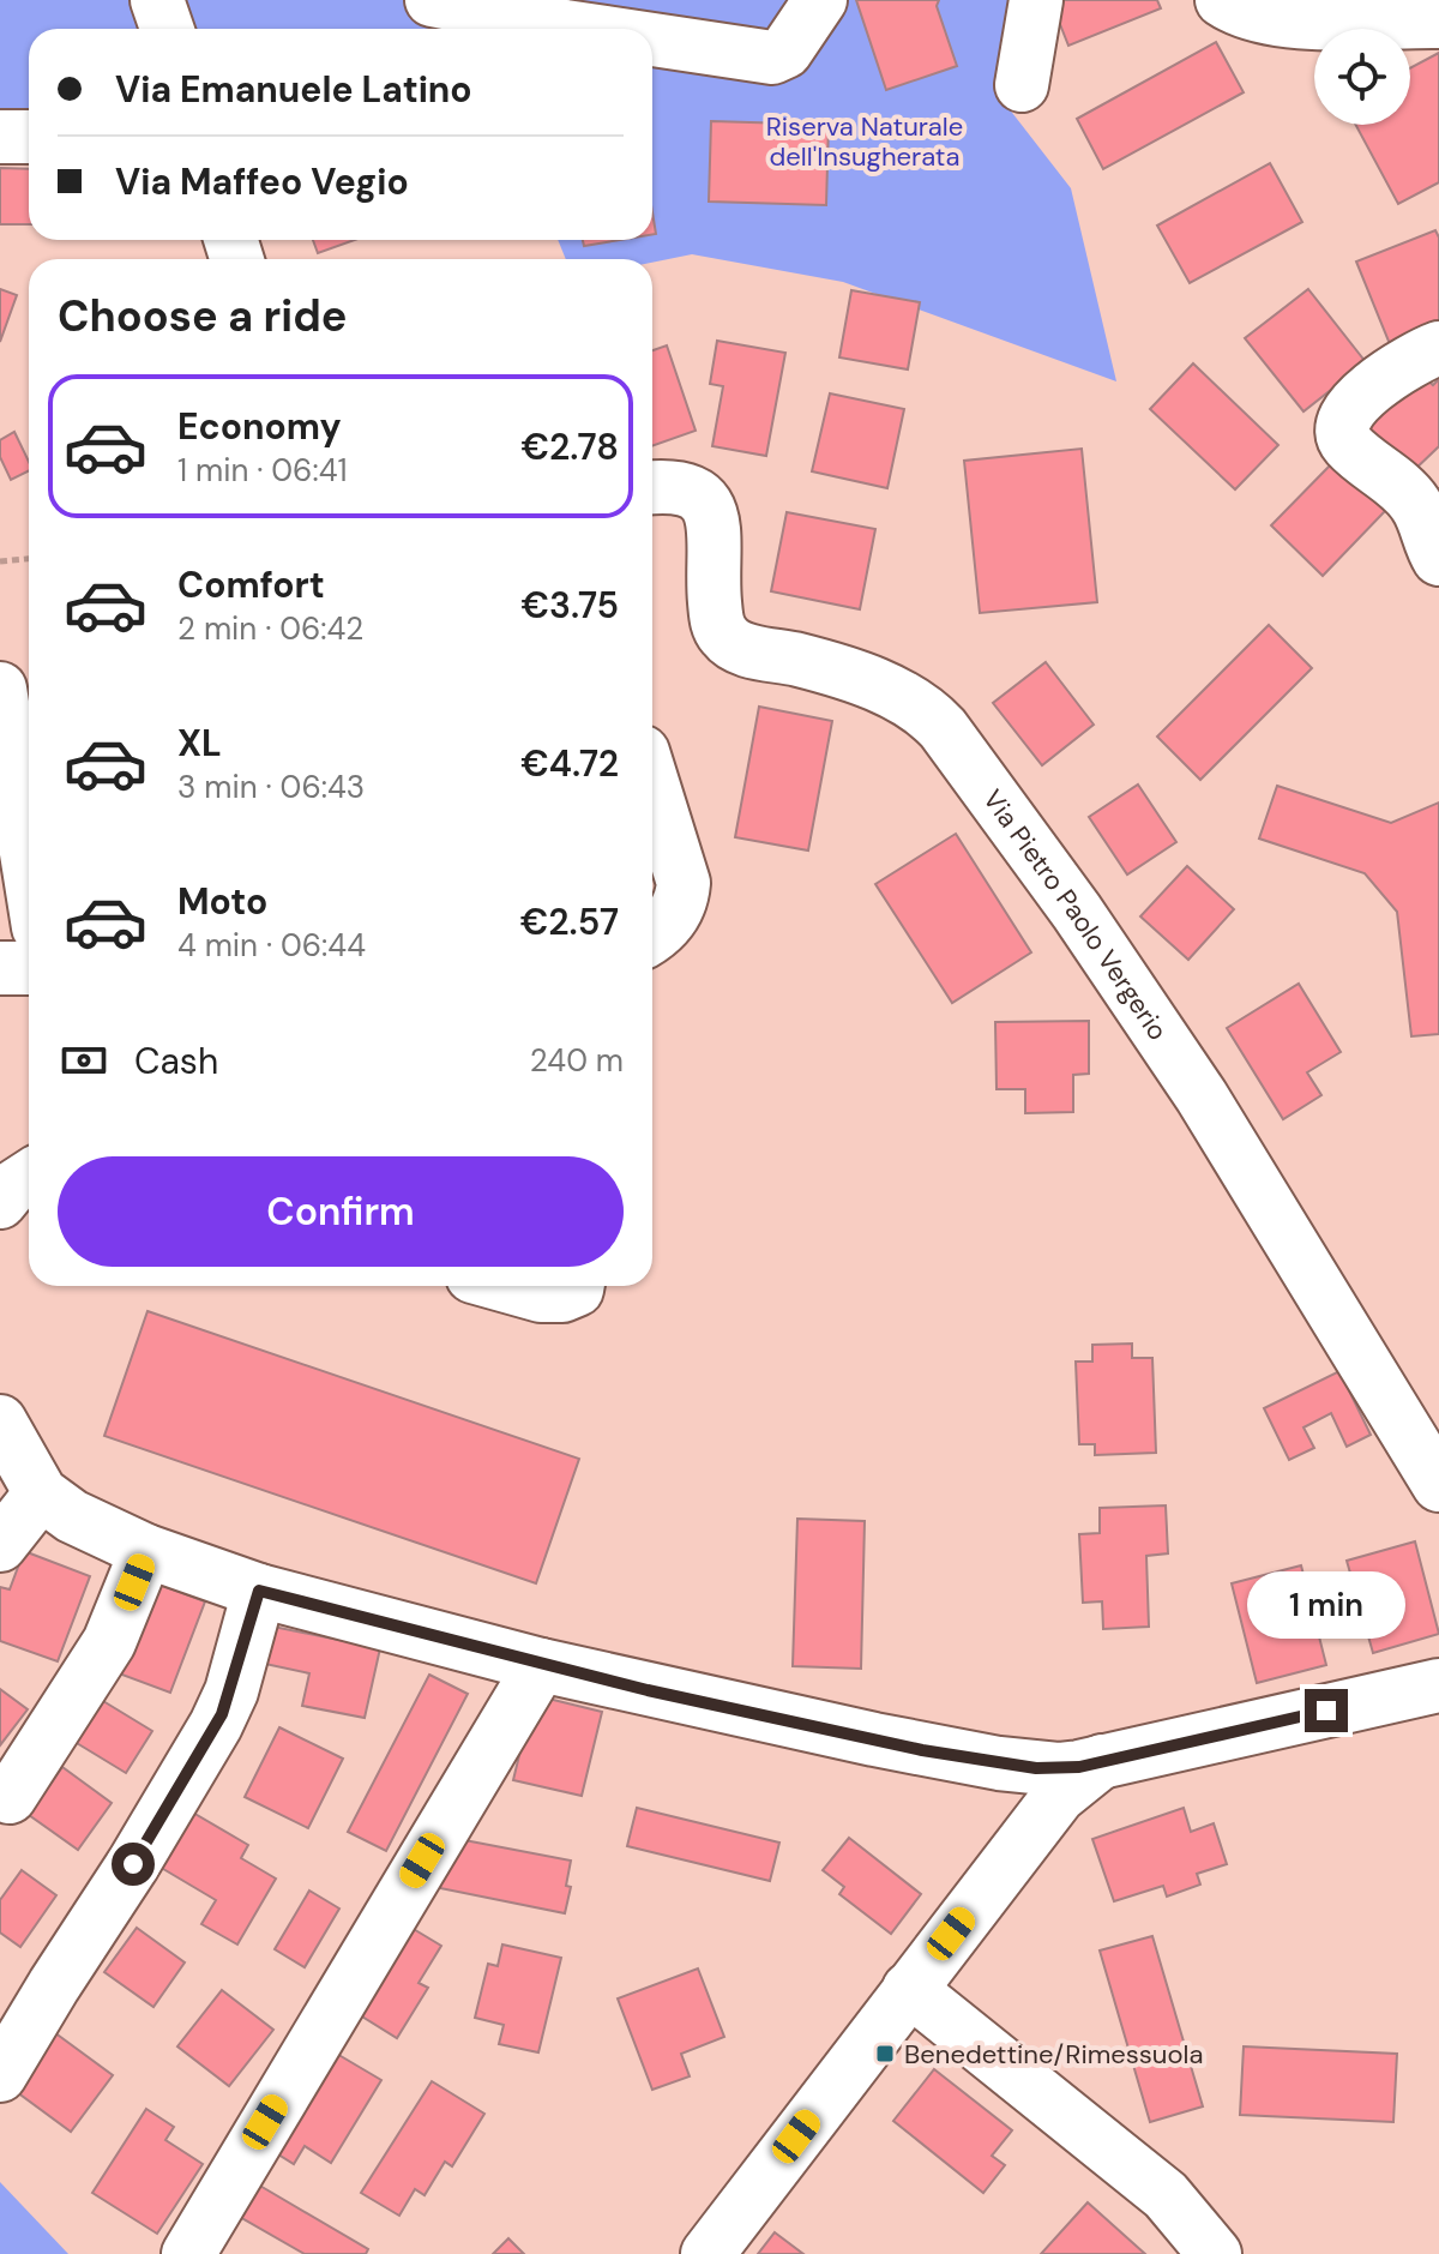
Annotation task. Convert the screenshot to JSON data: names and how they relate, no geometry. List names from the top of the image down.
{
  "streets": {
    "street": ["Via Pietro Paolo Vergerio"]
  },
  "parks": ["Riserva Naturale dell'Insugherata"],
  "places": {
    "transit": ["Benedettine/Rimessuola"]
  },
  "page": {
    "banner": ["Via Emanuele Latino", "Via Maffeo Vegio"],
    "heading": "Choose a ride",
    "list": [
      {
        "name": "Economy",
        "note": "1 min · 06:41",
        "value": "€2.78"
      },
      {
        "name": "Comfort",
        "note": "2 min · 06:42",
        "value": "€3.75"
      },
      {
        "name": "XL",
        "note": "3 min · 06:43",
        "value": "€4.72"
      },
      {
        "name": "Moto",
        "note": "4 min · 06:44",
        "value": "€2.57"
      }
    ],
    "pay": ["Cash", "240 m"],
    "buttons": "Confirm",
    "bubble": "1 min"
  }
}
